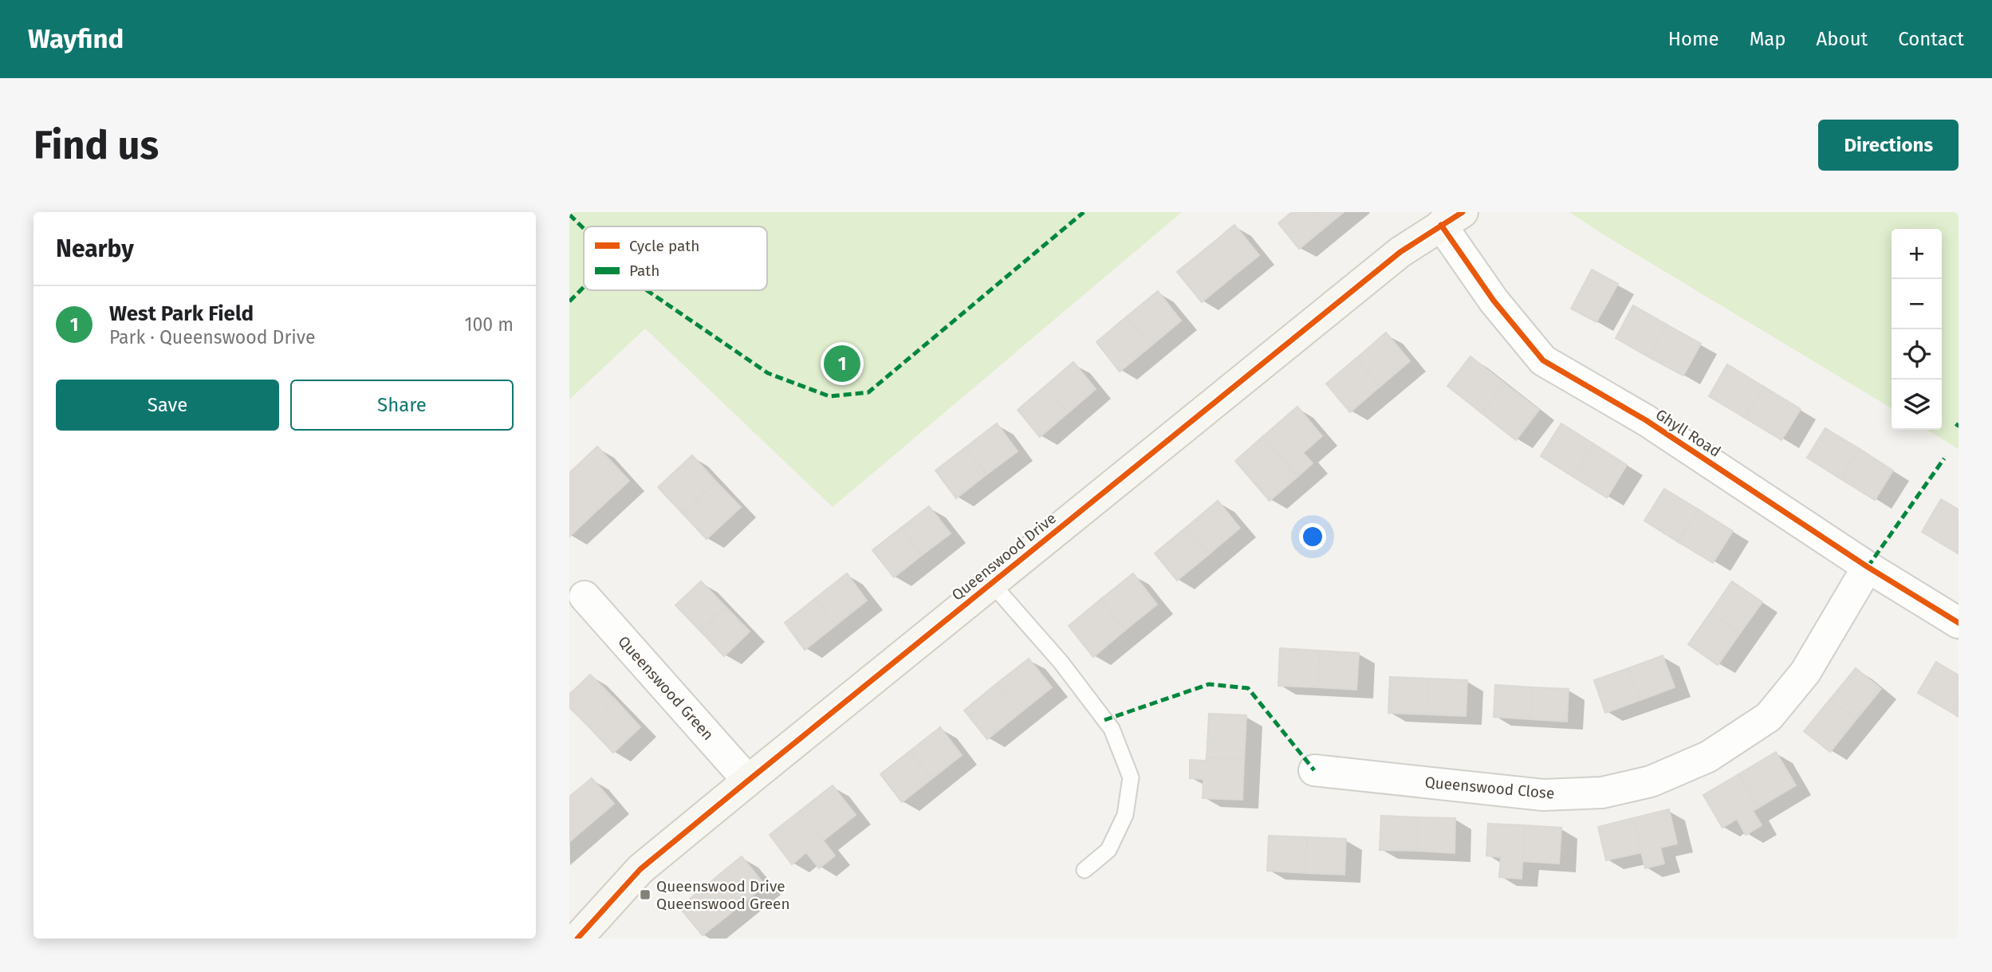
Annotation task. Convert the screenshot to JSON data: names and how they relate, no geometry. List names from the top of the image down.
{
  "streets": {
    "street": [
      "Ghyll Road",
      "Queenswood Drive",
      "Queenswood Green",
      "Queenswood Close"
    ]
  },
  "crossings": [
    ["Ghyll Road", "Queenswood Drive"],
    ["Ghyll Road", "Queenswood Close"],
    ["Queenswood Drive", "Queenswood Green"]
  ],
  "places": {
    "transit": ["Queenswood Drive Queenswood Green"]
  },
  "legend": ["Cycle path", "Path"],
  "page": {
    "header": "Wayfind",
    "nav": [
      "Home",
      "Map",
      "About",
      "Contact"
    ],
    "buttons": [
      "Directions",
      ["Save", "Share"]
    ],
    "title": "Find us",
    "heading": "Nearby",
    "map_buttons": ["+", "−"],
    "list": [
      {
        "mark": "1",
        "name": "West Park Field",
        "note": "Park · Queenswood Drive",
        "value": "100 m"
      }
    ],
    "pins": "1"
  }
}
